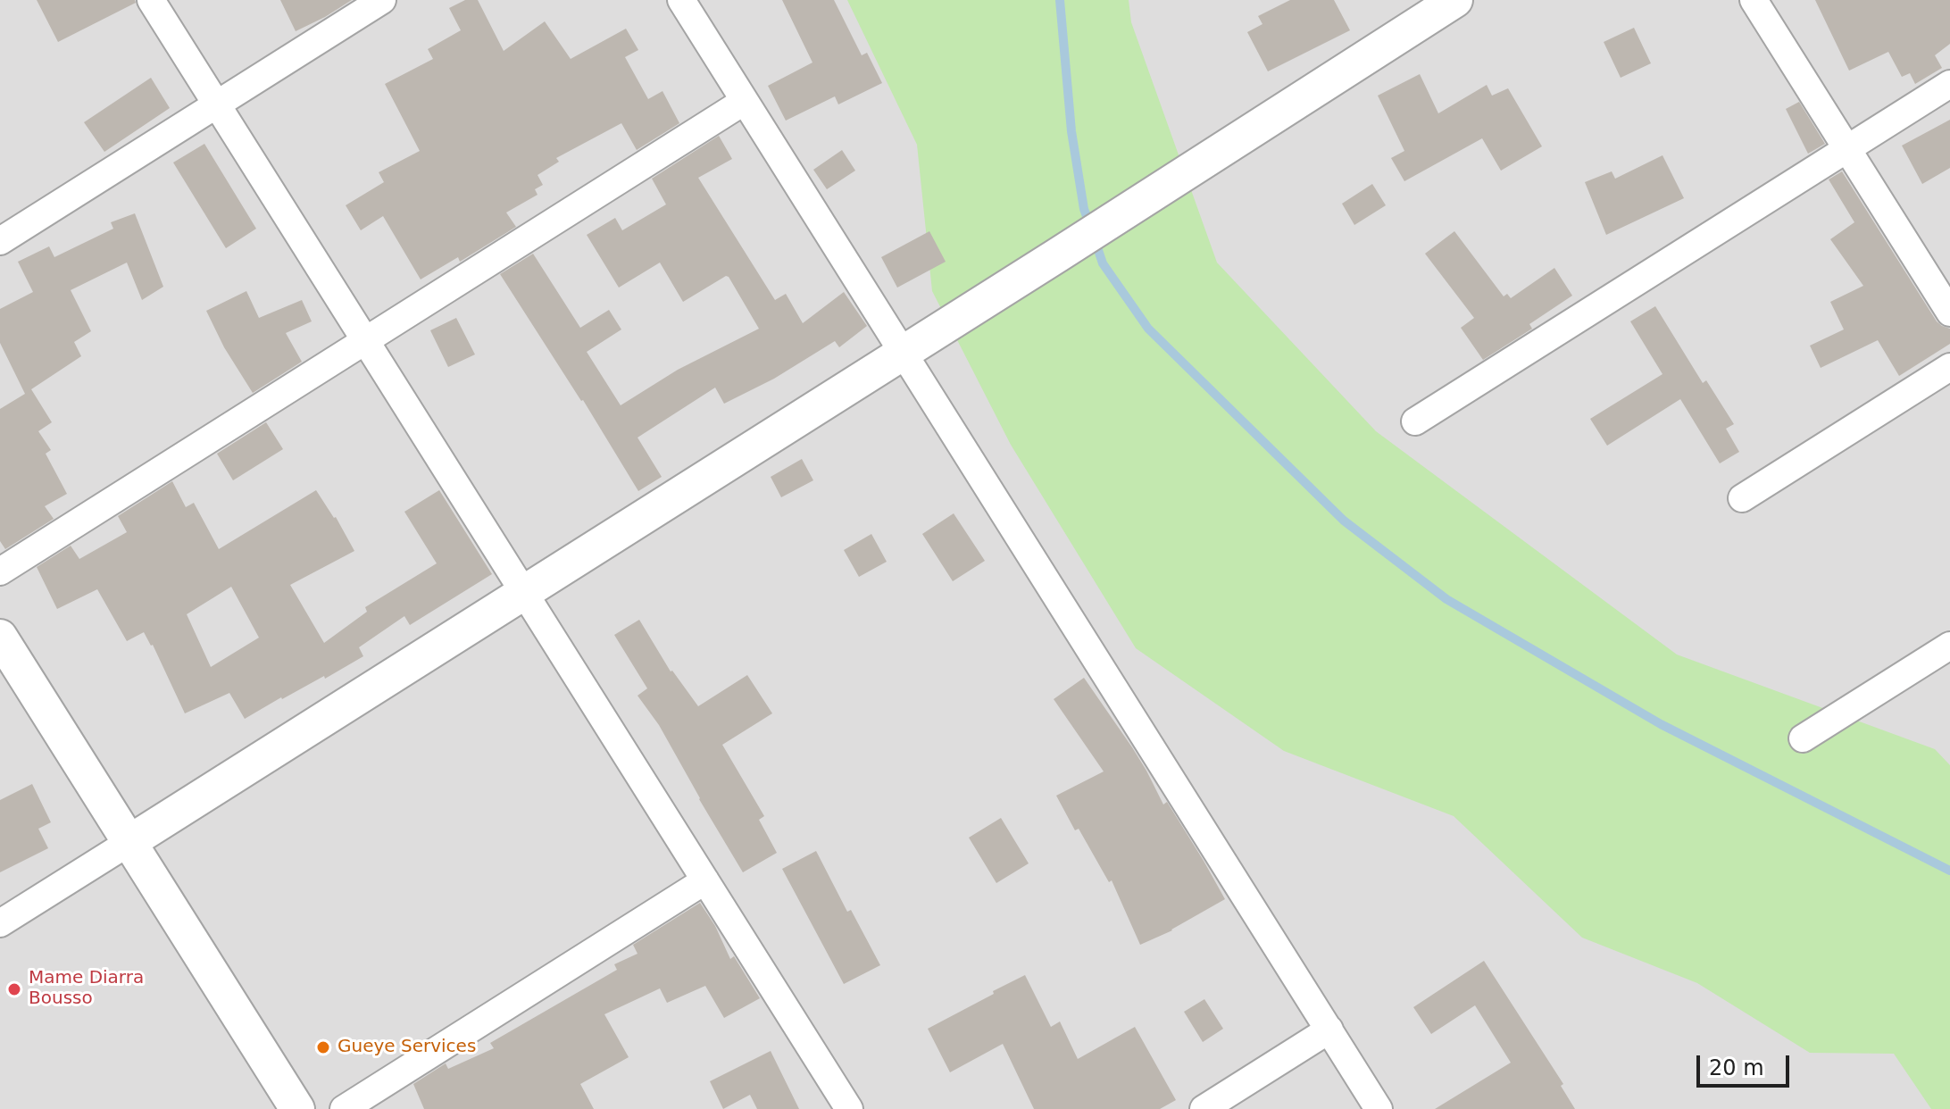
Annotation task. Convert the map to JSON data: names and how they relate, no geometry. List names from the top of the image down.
{
  "places": ["Mame Diarra Bousso", "Gueye Services"],
  "scale_bar": "20 m"
}
